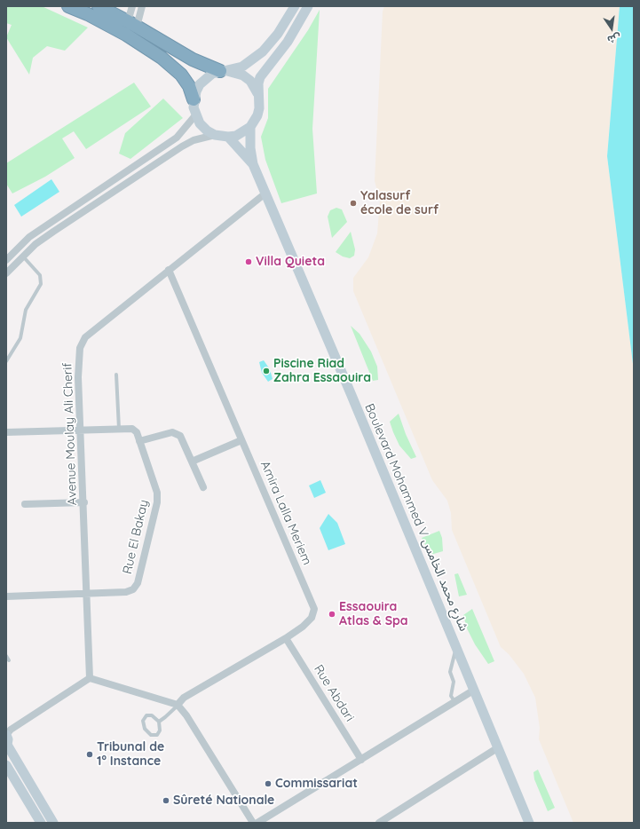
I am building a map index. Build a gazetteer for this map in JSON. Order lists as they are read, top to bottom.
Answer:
{
  "streets": {
    "street": [
      "Avenue Moulay Ali Cherif",
      "Amira Lalla Meriem",
      "Boulevard Mohammed V شارع محمد الخامس",
      "Rue El Bakay",
      "Rue Abdari"
    ]
  },
  "crossings": [
    ["Avenue Moulay Ali Cherif", "Amira Lalla Meriem"],
    ["Avenue Moulay Ali Cherif", "Boulevard Mohammed V شارع محمد الخامس"],
    ["Avenue Moulay Ali Cherif", "Rue El Bakay"],
    ["Amira Lalla Meriem", "Rue Abdari"]
  ],
  "places": [
    "Yalasurf école de surf",
    "Villa Quieta",
    "Piscine Riad Zahra Essaouira",
    "Essaouira Atlas & Spa",
    "Tribunal de 1° Instance",
    "Commissariat",
    "Sûreté Nationale"
  ],
  "north": "bottom"
}
